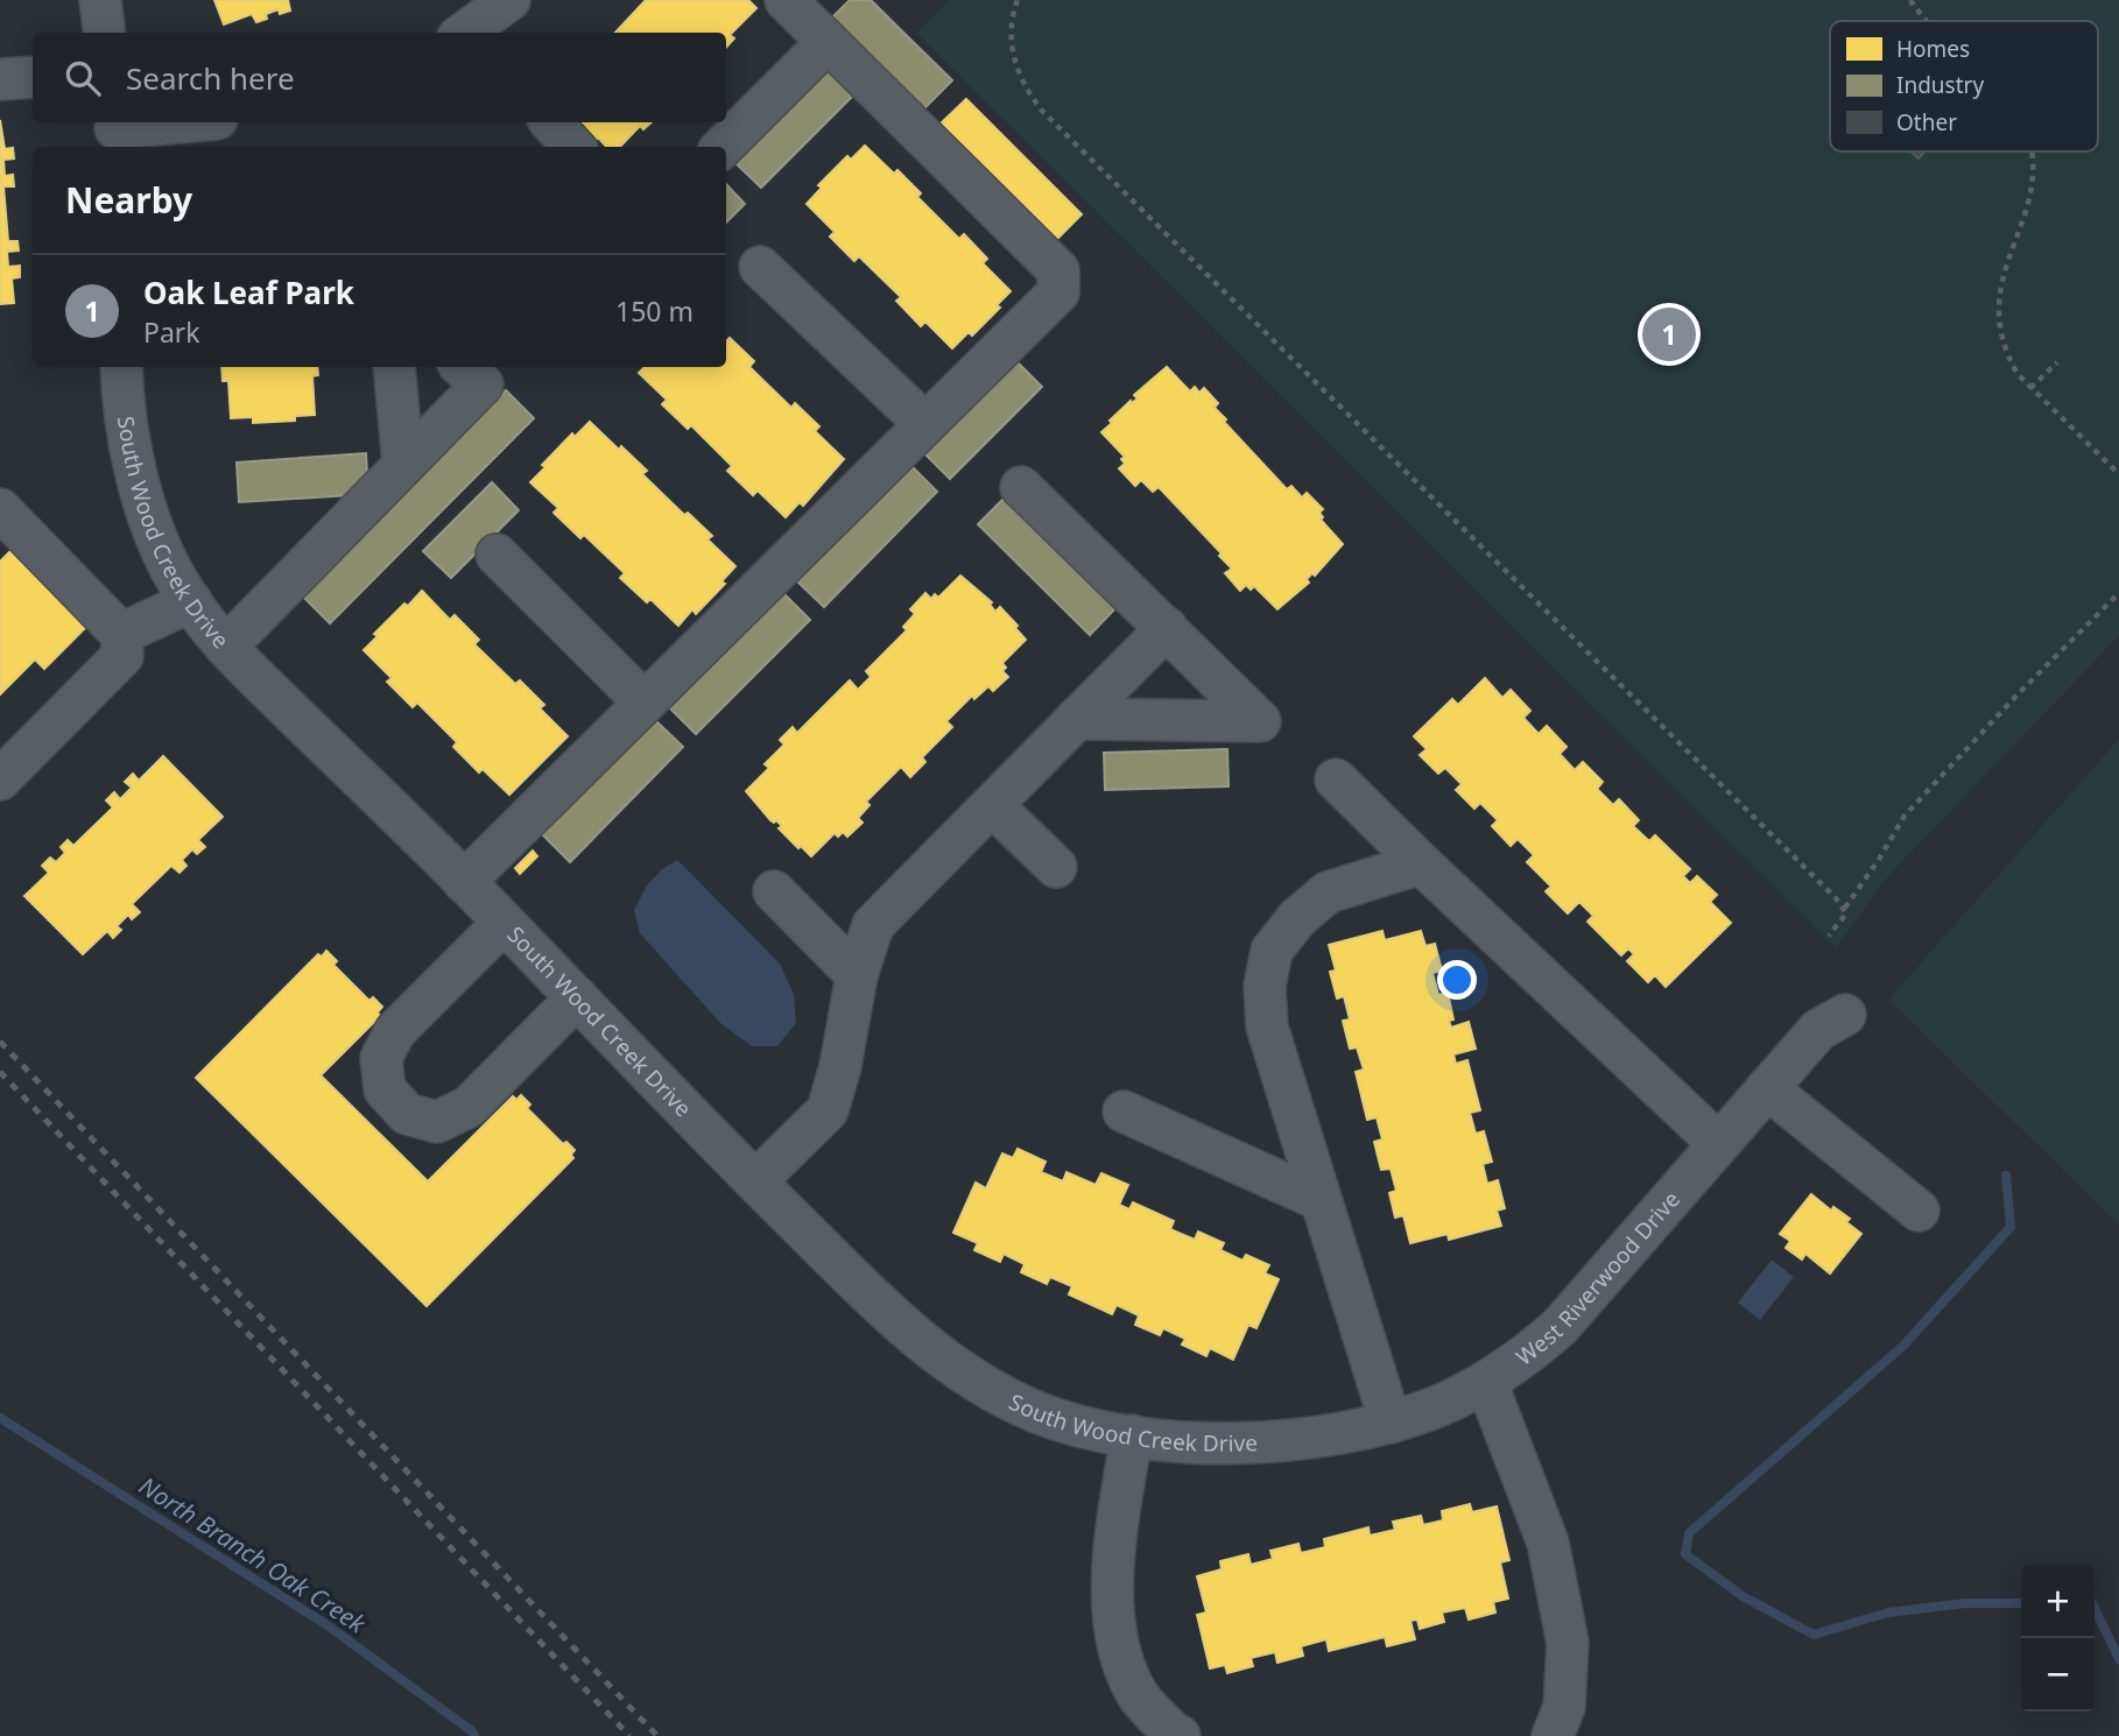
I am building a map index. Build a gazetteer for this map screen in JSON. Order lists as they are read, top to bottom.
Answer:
{
  "streets": {
    "street": ["South Wood Creek Drive", "West Riverwood Drive"]
  },
  "crossings": [
    ["South Wood Creek Drive", "West Riverwood Drive"]
  ],
  "water": ["North Branch Oak Creek"],
  "legend": ["Homes", "Industry", "Other"],
  "page": {
    "search": "Search here",
    "heading": "Nearby",
    "list": [
      {
        "mark": "1",
        "name": "Oak Leaf Park",
        "note": "Park",
        "value": "150 m"
      }
    ],
    "pins": "1",
    "map_buttons": ["+", "−"]
  }
}
